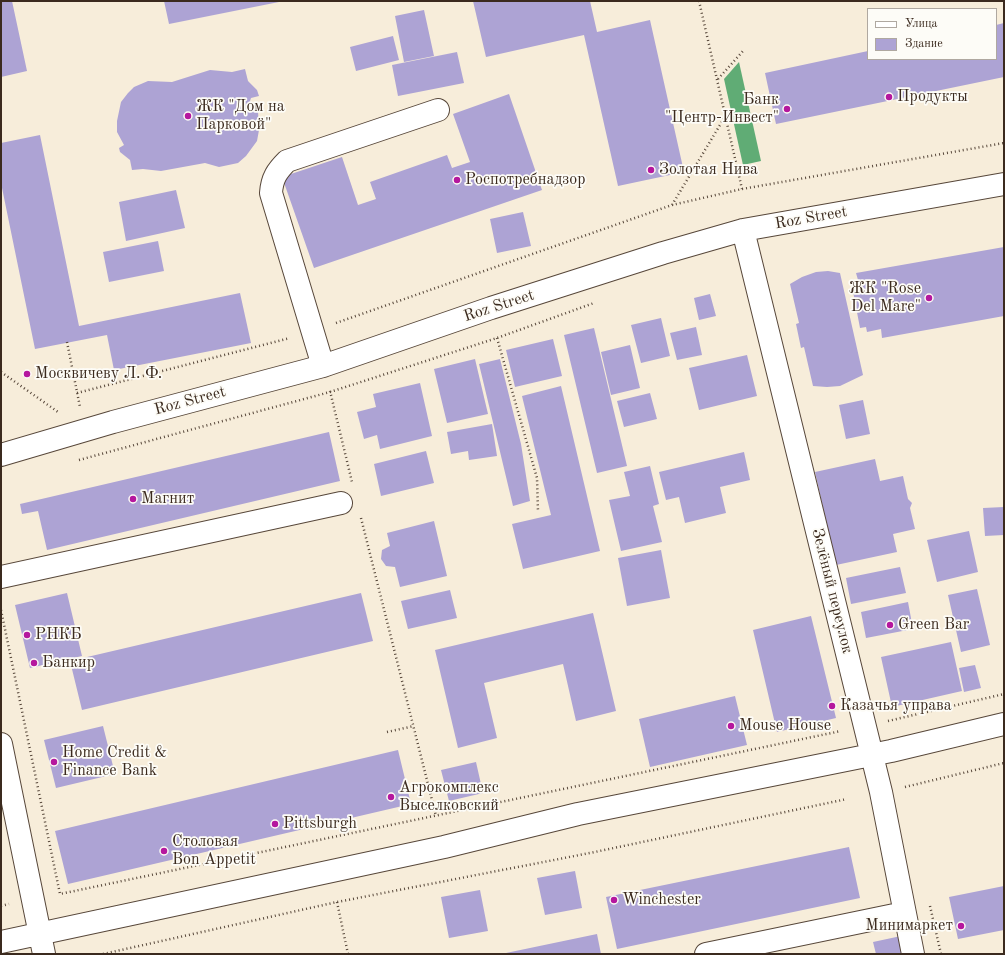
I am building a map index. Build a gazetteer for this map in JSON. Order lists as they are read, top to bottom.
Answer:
{
  "streets": {
    "street": ["Roz Street", "Зелёный переулок"]
  },
  "crossings": [
    ["Roz Street", "Зелёный переулок"]
  ],
  "places": [
    "Продукты",
    "Банк \"Центр-Инвест\"",
    "ЖК \"Дом на Парковой\"",
    "Золотая Нива",
    "Роспотребнадзор",
    "ЖК \"Rose Del Mare\"",
    "Москвичеву Л. Ф.",
    "Магнит",
    "Green Bar",
    "РНКБ",
    "Банкир",
    "Казачья управа",
    "Mouse House",
    "Home Credit & Finance Bank",
    "Агрокомплекс Выселковский",
    "Pittsburgh",
    "Столовая Bon Appetit",
    "Winchester",
    "Минимаркет"
  ],
  "legend": ["Улица", "Здание"]
}
